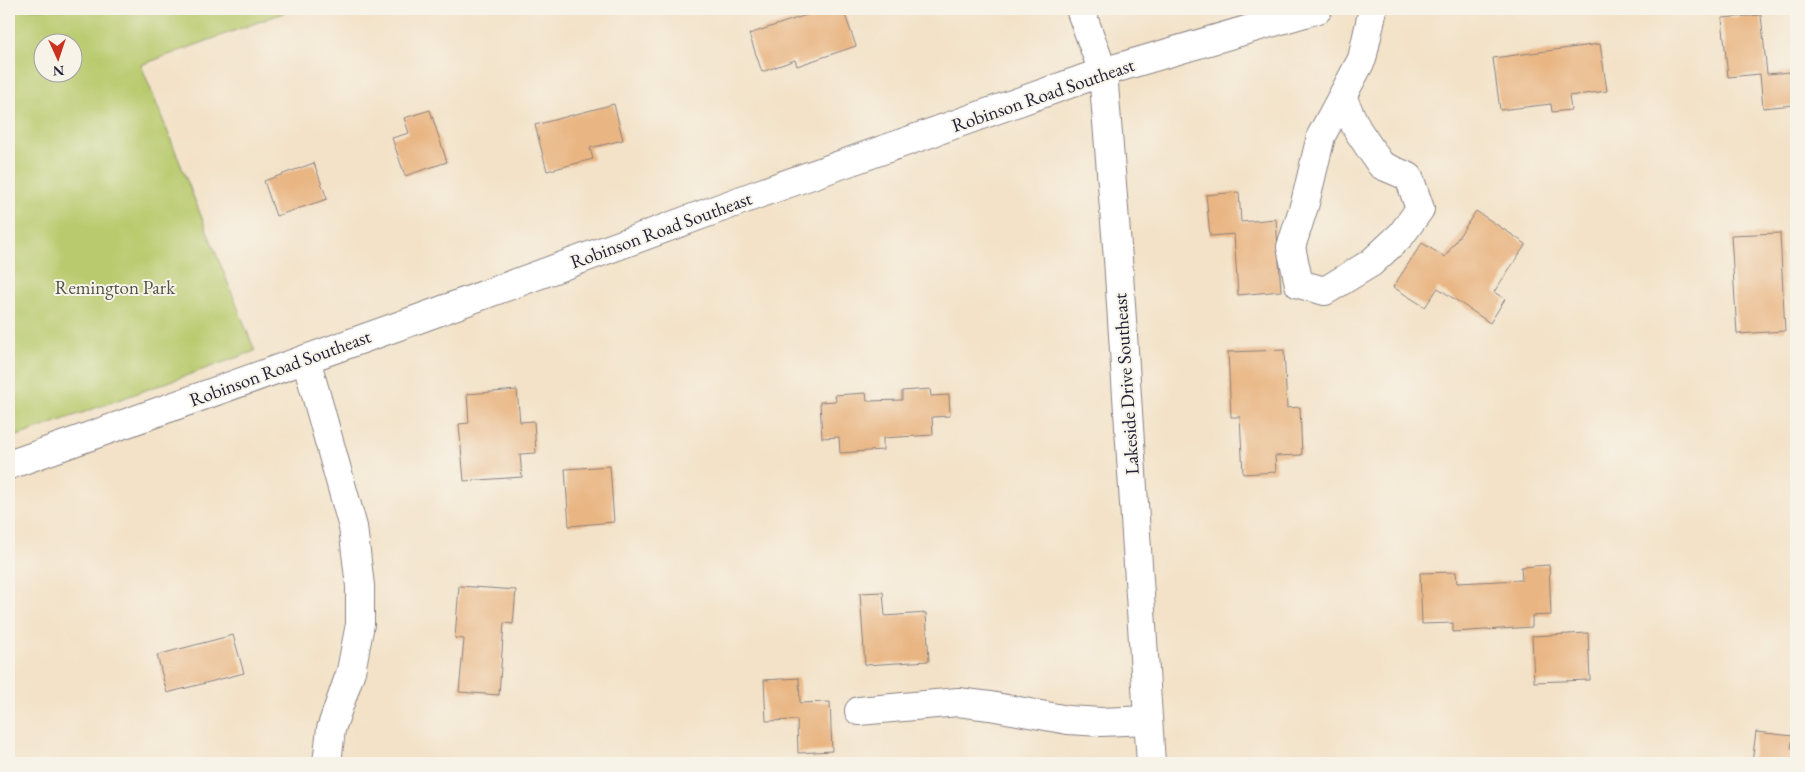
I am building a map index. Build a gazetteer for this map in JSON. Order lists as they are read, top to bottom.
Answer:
{
  "streets": {
    "main road": ["Robinson Road Southeast", "Lakeside Drive Southeast"]
  },
  "crossings": [
    ["Robinson Road Southeast", "Lakeside Drive Southeast"]
  ],
  "parks": ["Remington Park"],
  "north": "bottom"
}
